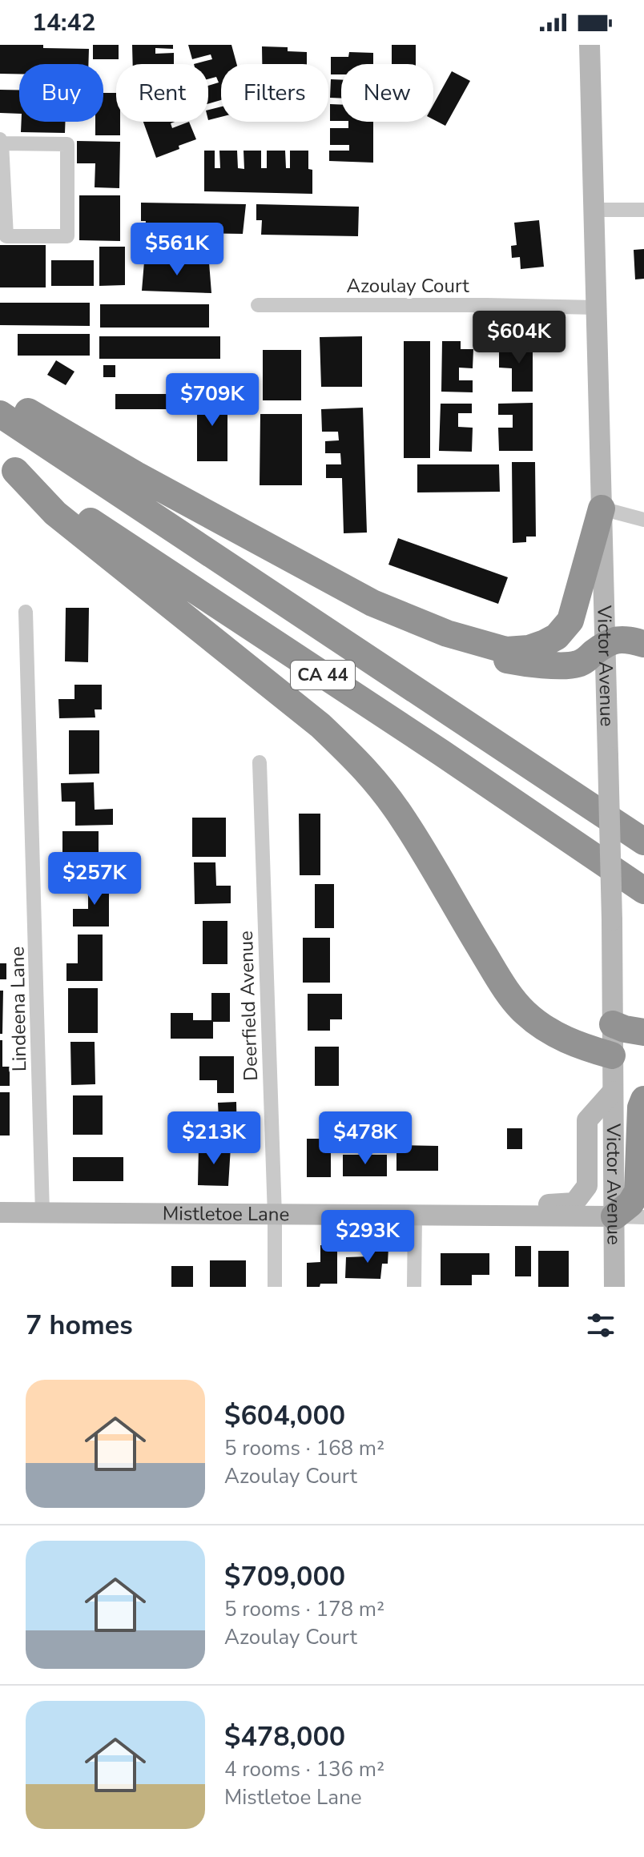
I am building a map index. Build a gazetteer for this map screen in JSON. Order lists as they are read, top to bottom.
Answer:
{
  "streets": {
    "highway": ["CA 44"],
    "main road": ["Victor Avenue", "Mistletoe Lane"],
    "street": ["Azoulay Court", "Deerfield Avenue", "Lindeena Lane"]
  },
  "crossings": [
    ["Azoulay Court", "Victor Avenue"],
    ["Victor Avenue", "Mistletoe Lane"],
    ["Deerfield Avenue", "Mistletoe Lane"],
    ["Lindeena Lane", "Mistletoe Lane"]
  ],
  "page": {
    "status": "14:42",
    "chip": [
      "Buy",
      "Rent",
      "Filters",
      "New"
    ],
    "price": [
      "$561K",
      "$604K",
      "$709K",
      "$257K",
      "$213K",
      "$478K",
      "$293K"
    ],
    "heading": "7 homes",
    "list": [
      {
        "name": "$604,000",
        "note": "5 rooms · 168 m² · Azoulay Court"
      },
      {
        "name": "$709,000",
        "note": "5 rooms · 178 m² · Azoulay Court"
      },
      {
        "name": "$478,000",
        "note": "4 rooms · 136 m² · Mistletoe Lane"
      }
    ]
  }
}
